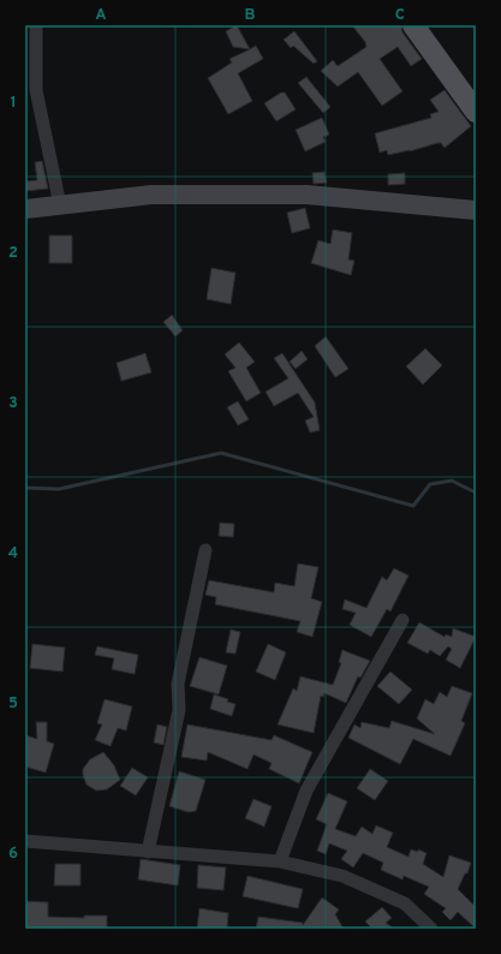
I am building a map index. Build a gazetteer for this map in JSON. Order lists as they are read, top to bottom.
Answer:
{
  "grid": {
    "columns": ["A", "B", "C"],
    "rows": [
      "1",
      "2",
      "3",
      "4",
      "5",
      "6"
    ]
  }
}
